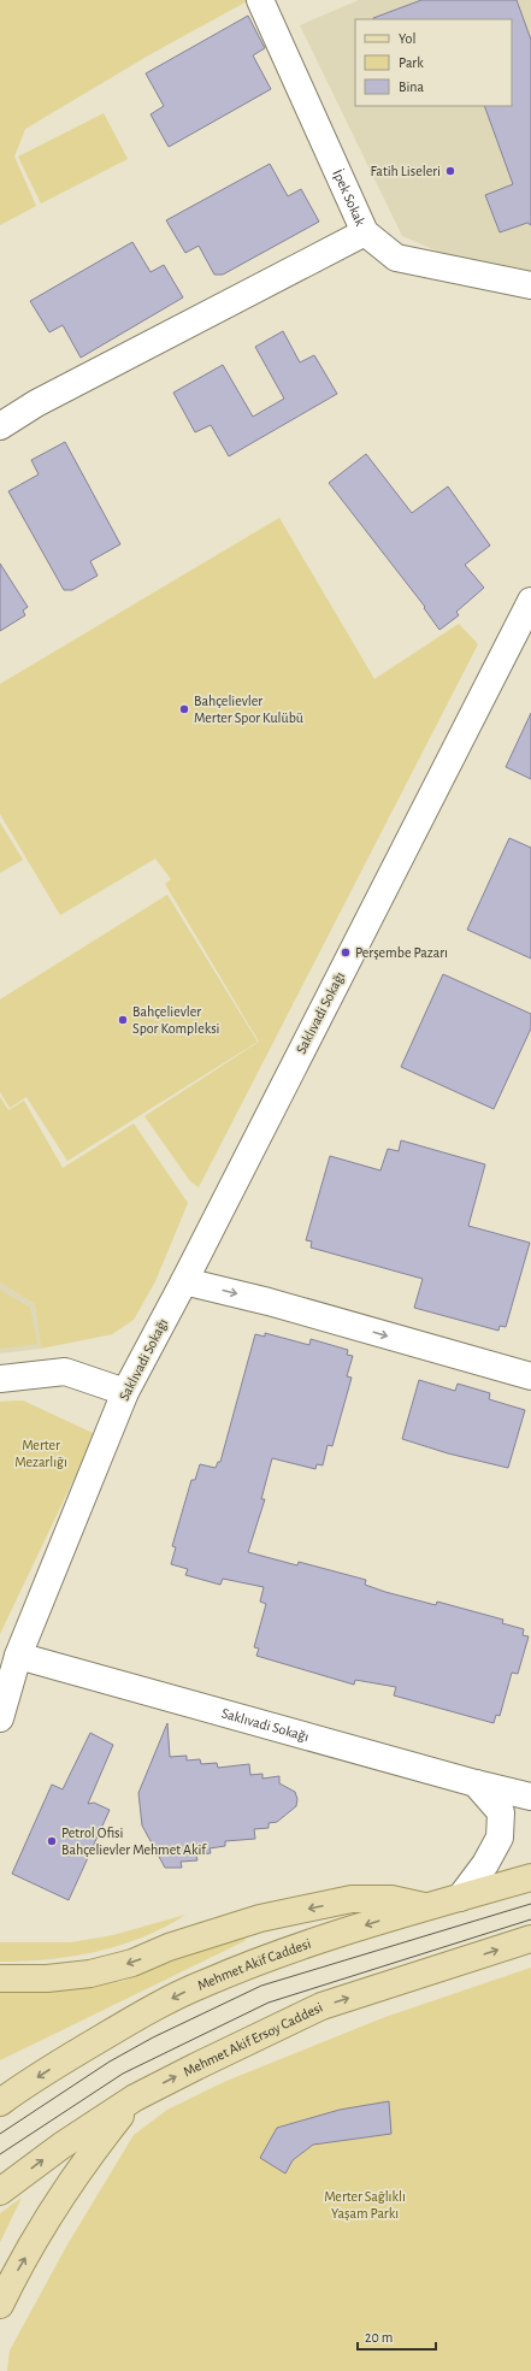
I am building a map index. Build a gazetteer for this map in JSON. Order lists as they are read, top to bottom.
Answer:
{
  "streets": {
    "main road": ["Mehmet Akif Caddesi", "Mehmet Akif Ersoy Caddesi"],
    "street": ["İpek Sokak", "Saklıvadi Sokağı"]
  },
  "parks": ["Merter Mezarlığı", "Merter Sağlıklı Yaşam Parkı"],
  "places": [
    "Fatih Liseleri",
    "Bahçelievler Merter Spor Kulübü",
    "Perşembe Pazarı",
    "Bahçelievler Spor Kompleksi",
    "Petrol Ofisi Bahçelievler Mehmet Akif"
  ],
  "legend": ["Yol", "Park", "Bina"],
  "scale_bar": "20 m"
}
